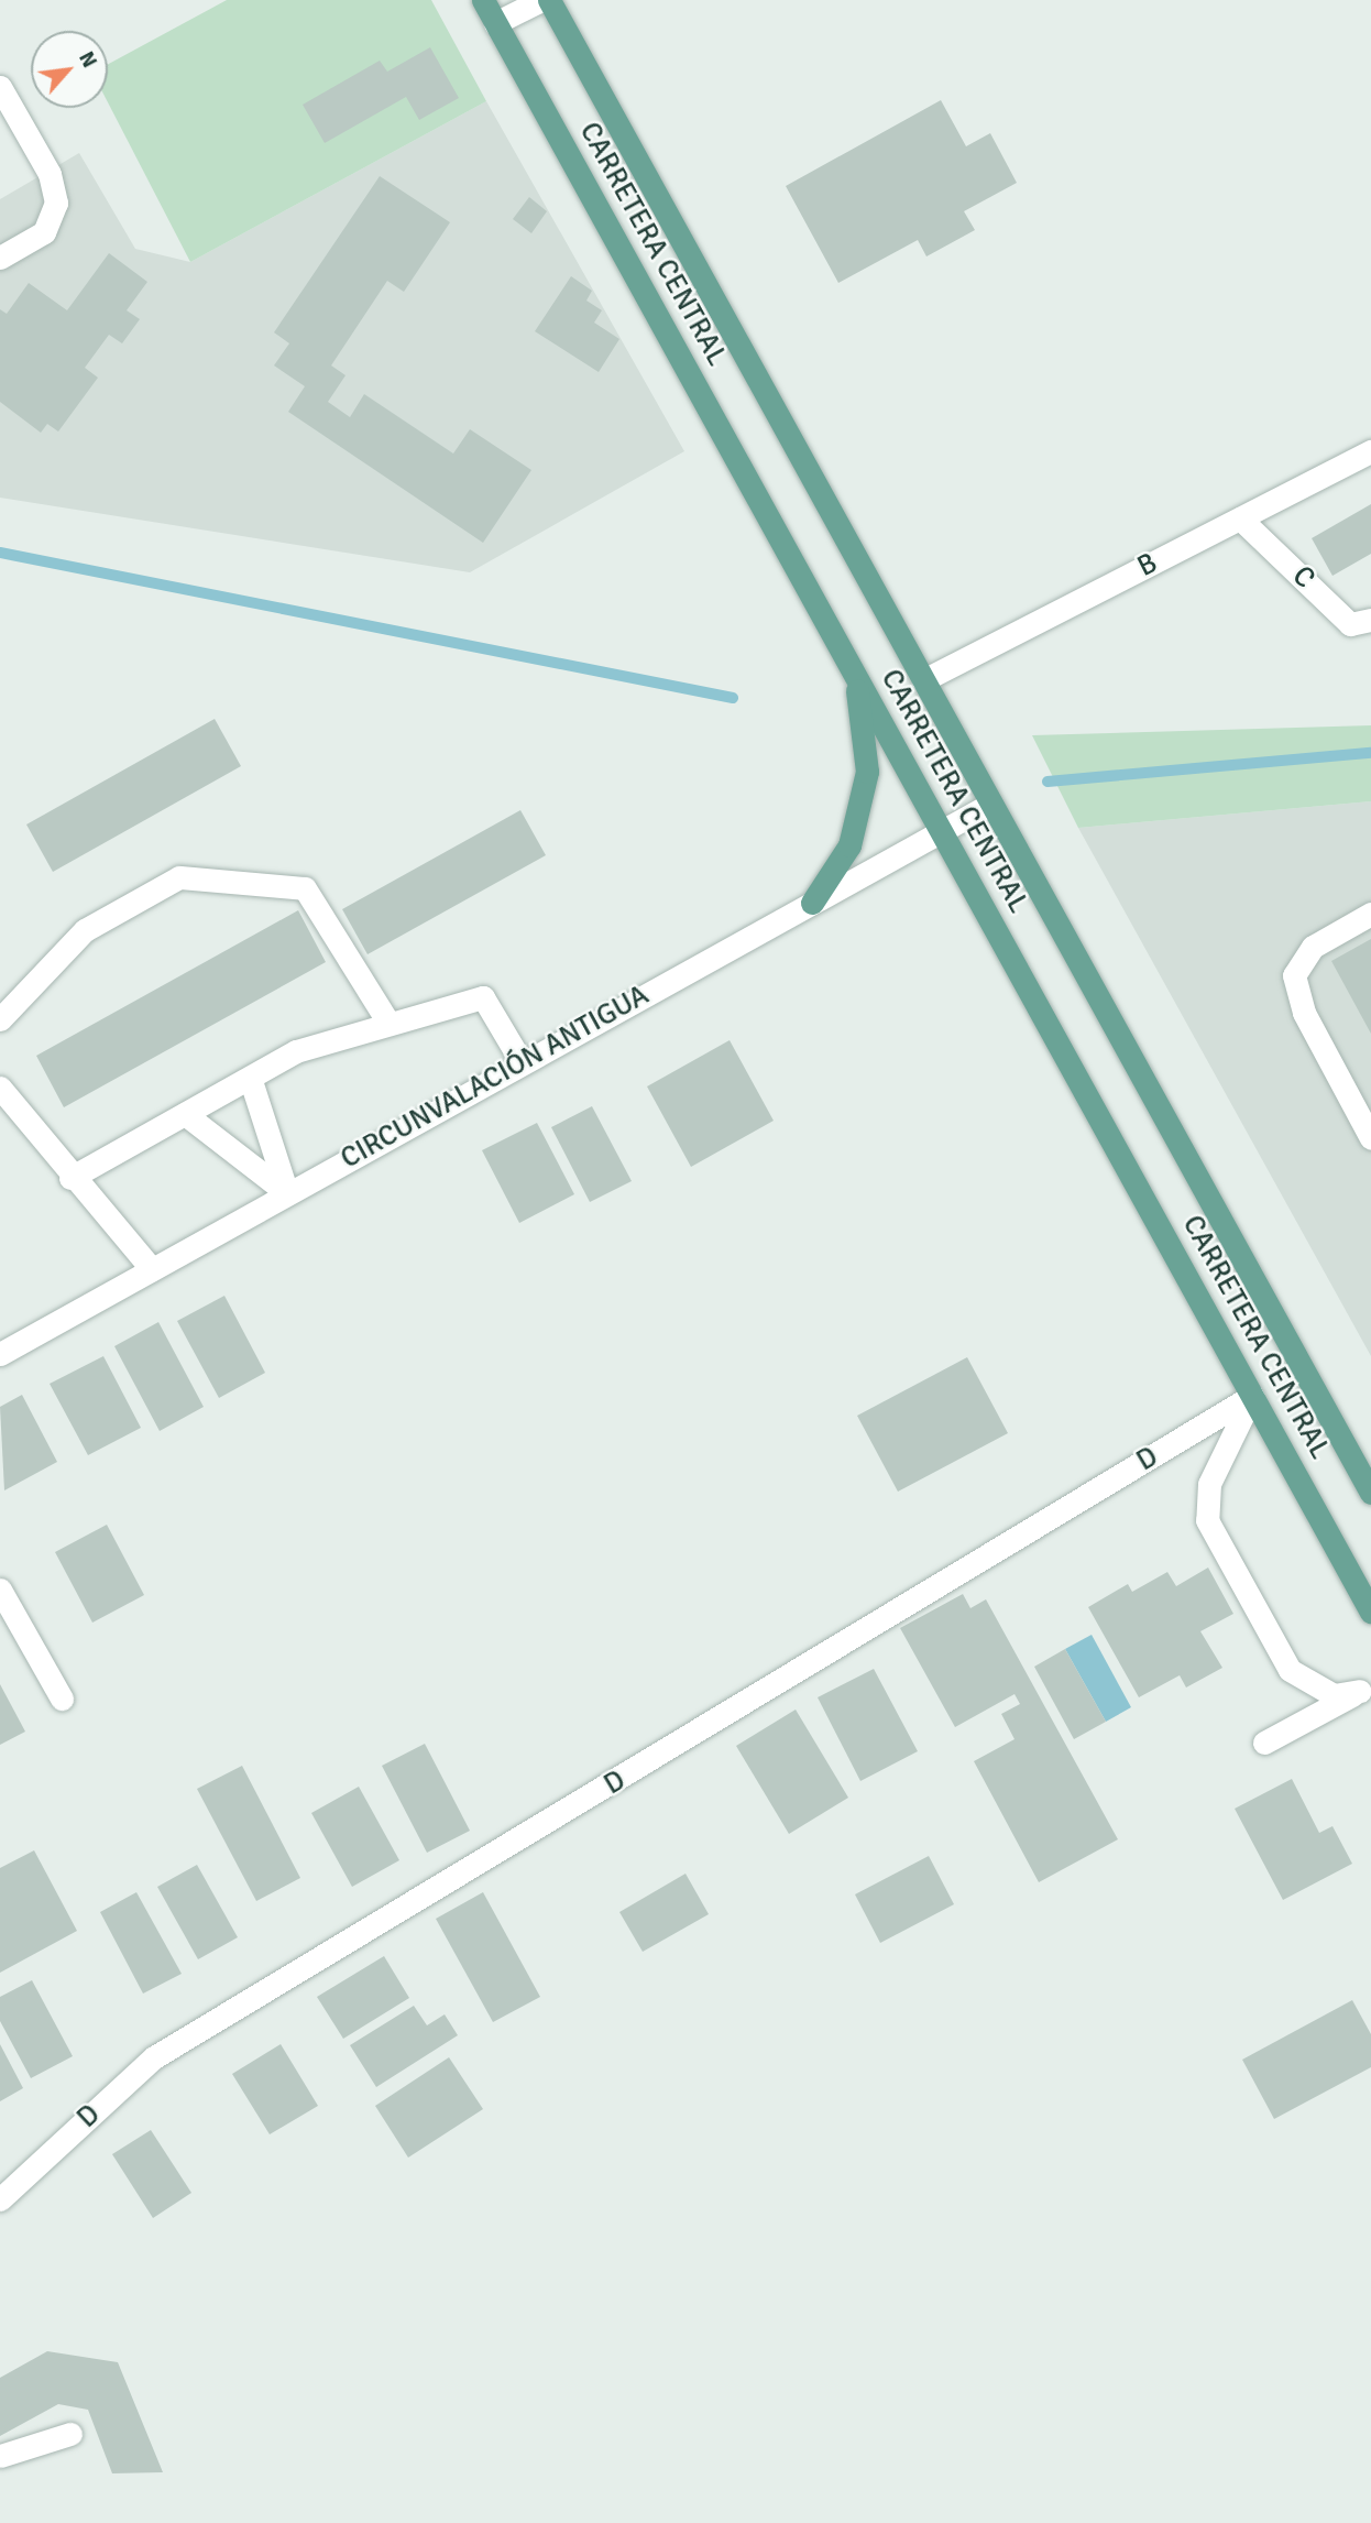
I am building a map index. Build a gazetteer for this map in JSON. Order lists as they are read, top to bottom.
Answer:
{
  "streets": {
    "main road": ["CARRETERA CENTRAL"],
    "street": [
      "B",
      "C",
      "CIRCUNVALACIÓN ANTIGUA",
      "D"
    ]
  },
  "crossings": [
    ["CARRETERA CENTRAL", "B"],
    ["CARRETERA CENTRAL", "CIRCUNVALACIÓN ANTIGUA"],
    ["CARRETERA CENTRAL", "D"],
    ["B", "C"]
  ],
  "north": "top right"
}
